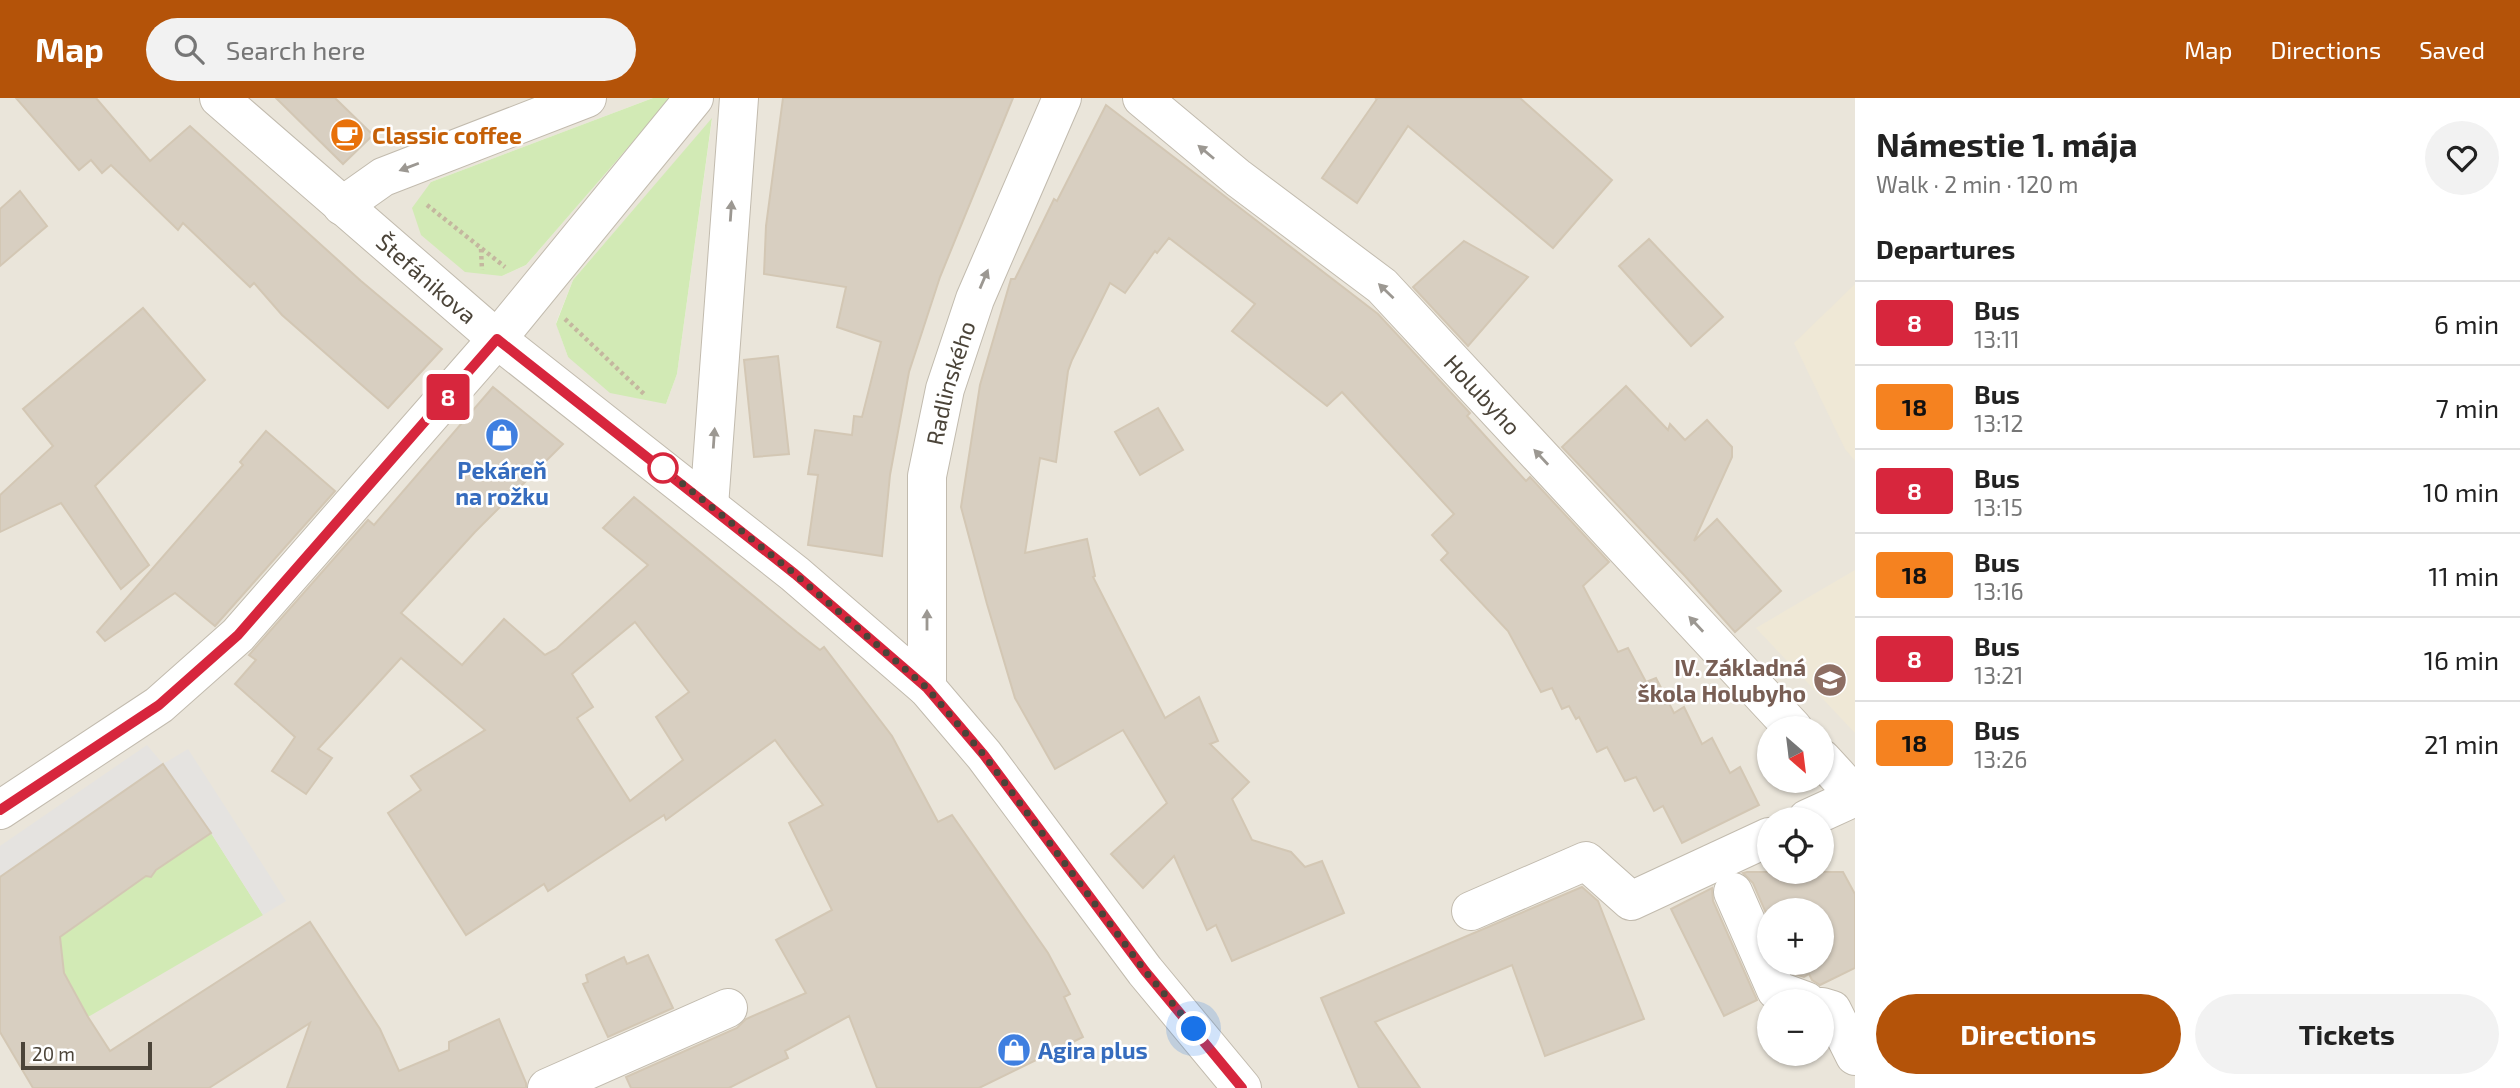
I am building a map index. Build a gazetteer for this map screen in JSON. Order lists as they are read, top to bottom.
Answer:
{
  "streets": {
    "street": ["Štefánikova", "Radlinského", "Holubyho"]
  },
  "crossings": [
    ["Štefánikova", "Radlinského"]
  ],
  "one_way": ["Holubyho"],
  "places": {
    "cafe": ["Classic coffee"],
    "shop": ["Pekáreň na rožku", "Agira plus"],
    "school or university": ["IV. Základná škola Holubyho"]
  },
  "lines": ["bus line 8"],
  "scale_bar": "20 m",
  "north": "bottom right",
  "page": {
    "header": "Map",
    "search": "Search here",
    "nav": ["Map", "Directions", "Saved"],
    "on_map": "8",
    "heading": [
      ["Námestie 1. mája", "Walk · 2 min · 120 m"],
      "Departures"
    ],
    "list": [
      {
        "mark": "8",
        "name": "Bus",
        "note": "13:11",
        "value": "6 min"
      },
      {
        "mark": "18",
        "name": "Bus",
        "note": "13:12",
        "value": "7 min"
      },
      {
        "mark": "8",
        "name": "Bus",
        "note": "13:15",
        "value": "10 min"
      },
      {
        "mark": "18",
        "name": "Bus",
        "note": "13:16",
        "value": "11 min"
      },
      {
        "mark": "8",
        "name": "Bus",
        "note": "13:21",
        "value": "16 min"
      },
      {
        "mark": "18",
        "name": "Bus",
        "note": "13:26",
        "value": "21 min"
      }
    ],
    "map_buttons": ["+", "−"],
    "buttons": ["Directions", "Tickets"],
    "scale": "20 m"
  }
}
